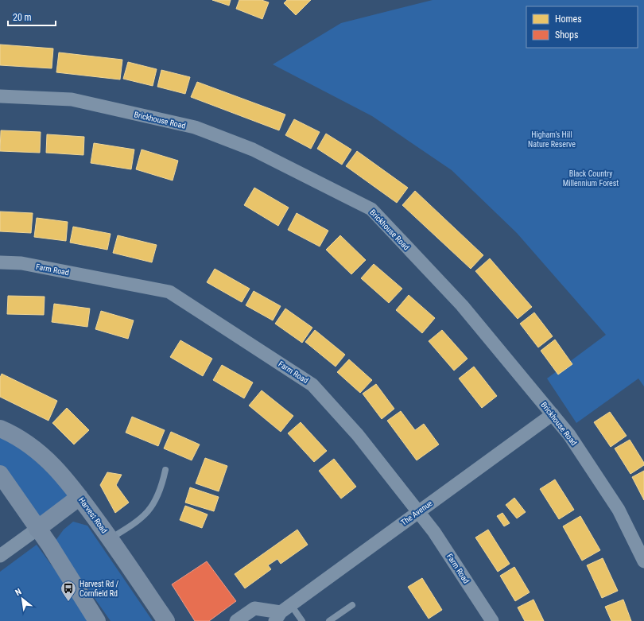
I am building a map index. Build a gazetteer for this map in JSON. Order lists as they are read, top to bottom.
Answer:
{
  "streets": {
    "street": [
      "Brickhouse Road",
      "Farm Road",
      "The Avenue",
      "Harvest Road"
    ]
  },
  "crossings": [
    ["Brickhouse Road", "The Avenue"],
    ["Farm Road", "The Avenue"]
  ],
  "parks": ["Higham's Hill Nature Reserve", "Black Country Millennium Forest"],
  "places": {
    "bus stop": ["Harvest Rd / Cornfield Rd"]
  },
  "legend": ["Homes", "Shops"],
  "scale_bar": "20 m",
  "north": "top left"
}
